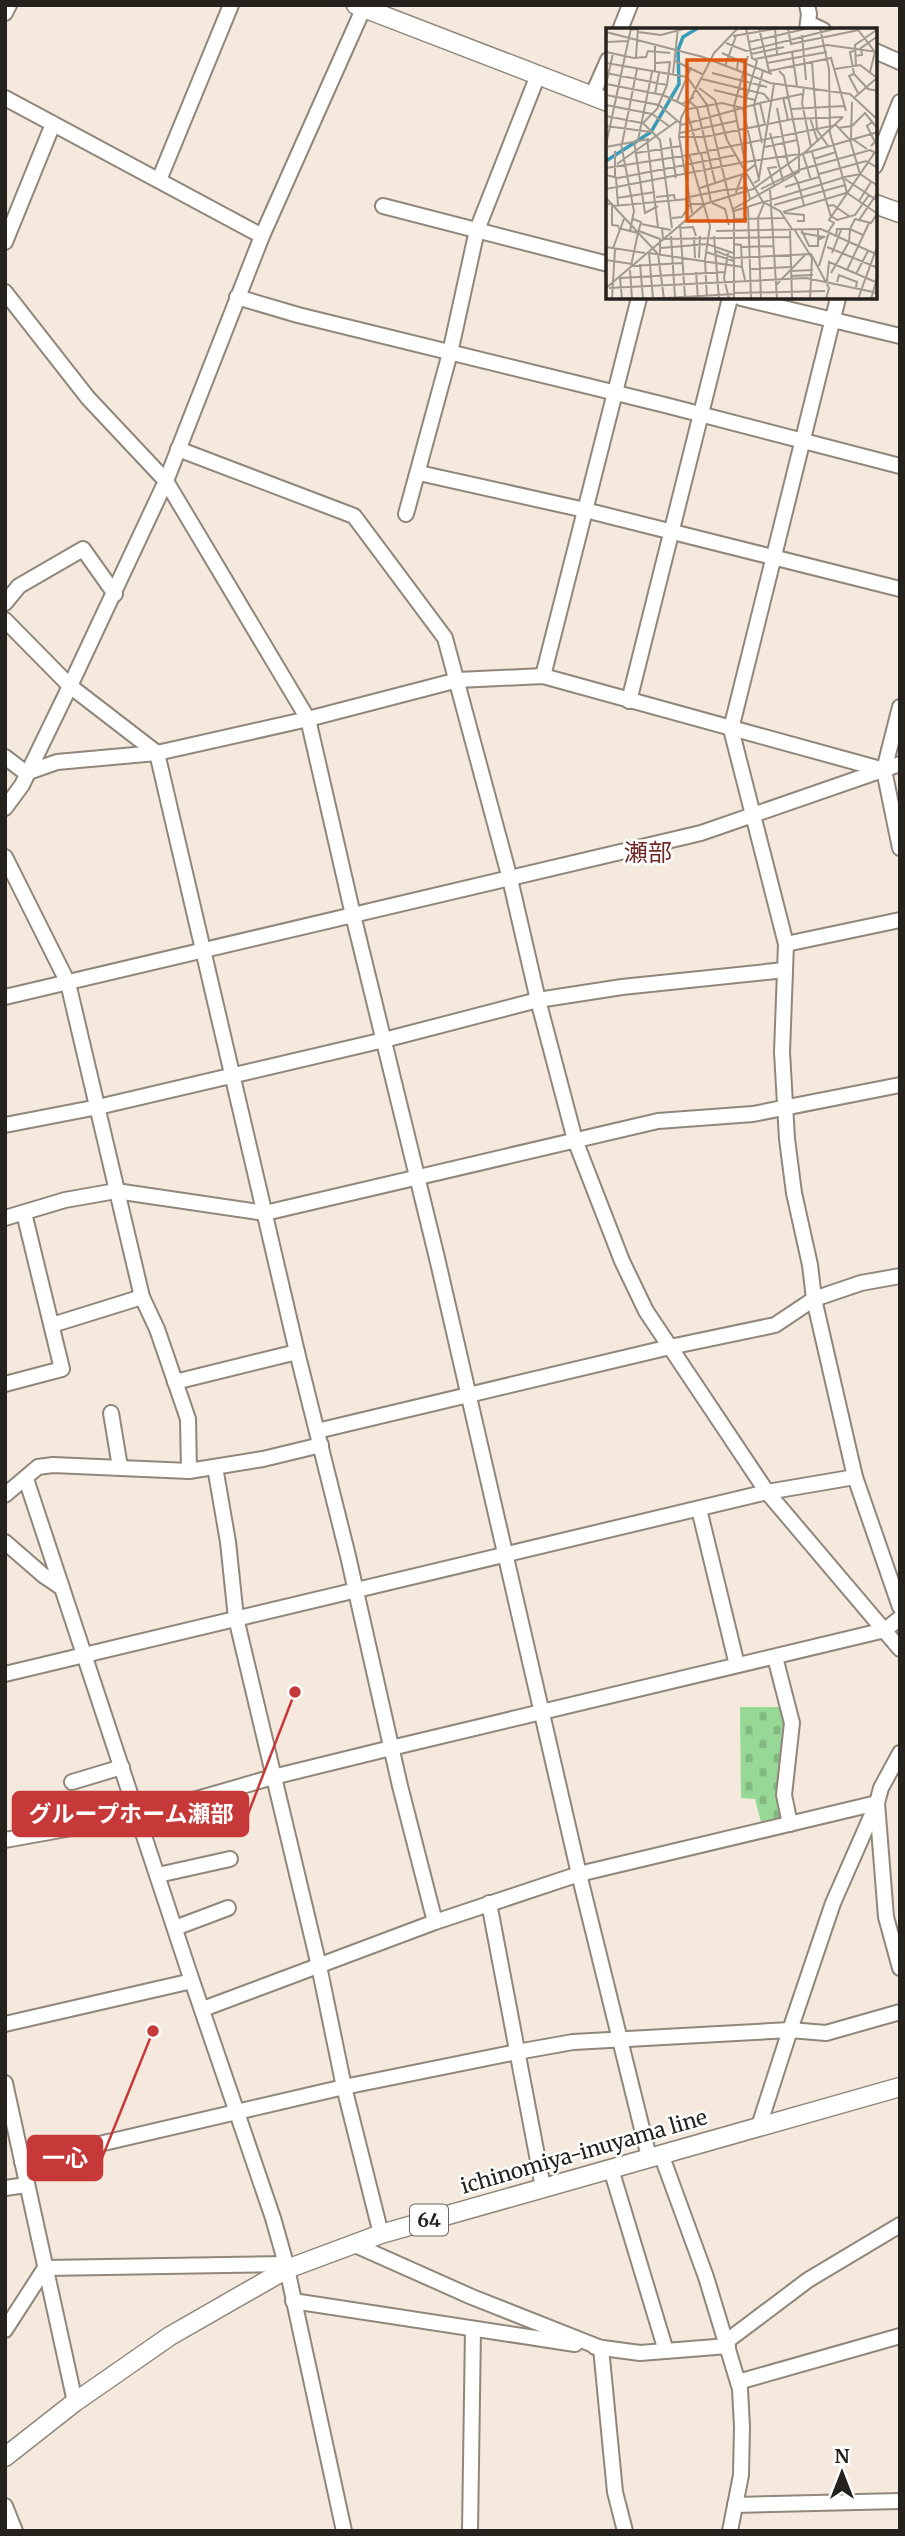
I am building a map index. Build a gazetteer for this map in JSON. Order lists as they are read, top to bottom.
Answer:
{
  "streets": {
    "main road": ["ichinomiya-inuyama line", "64"]
  },
  "districts": ["瀬部"],
  "places": ["グループホーム瀬部", "一心"],
  "north": "top"
}
